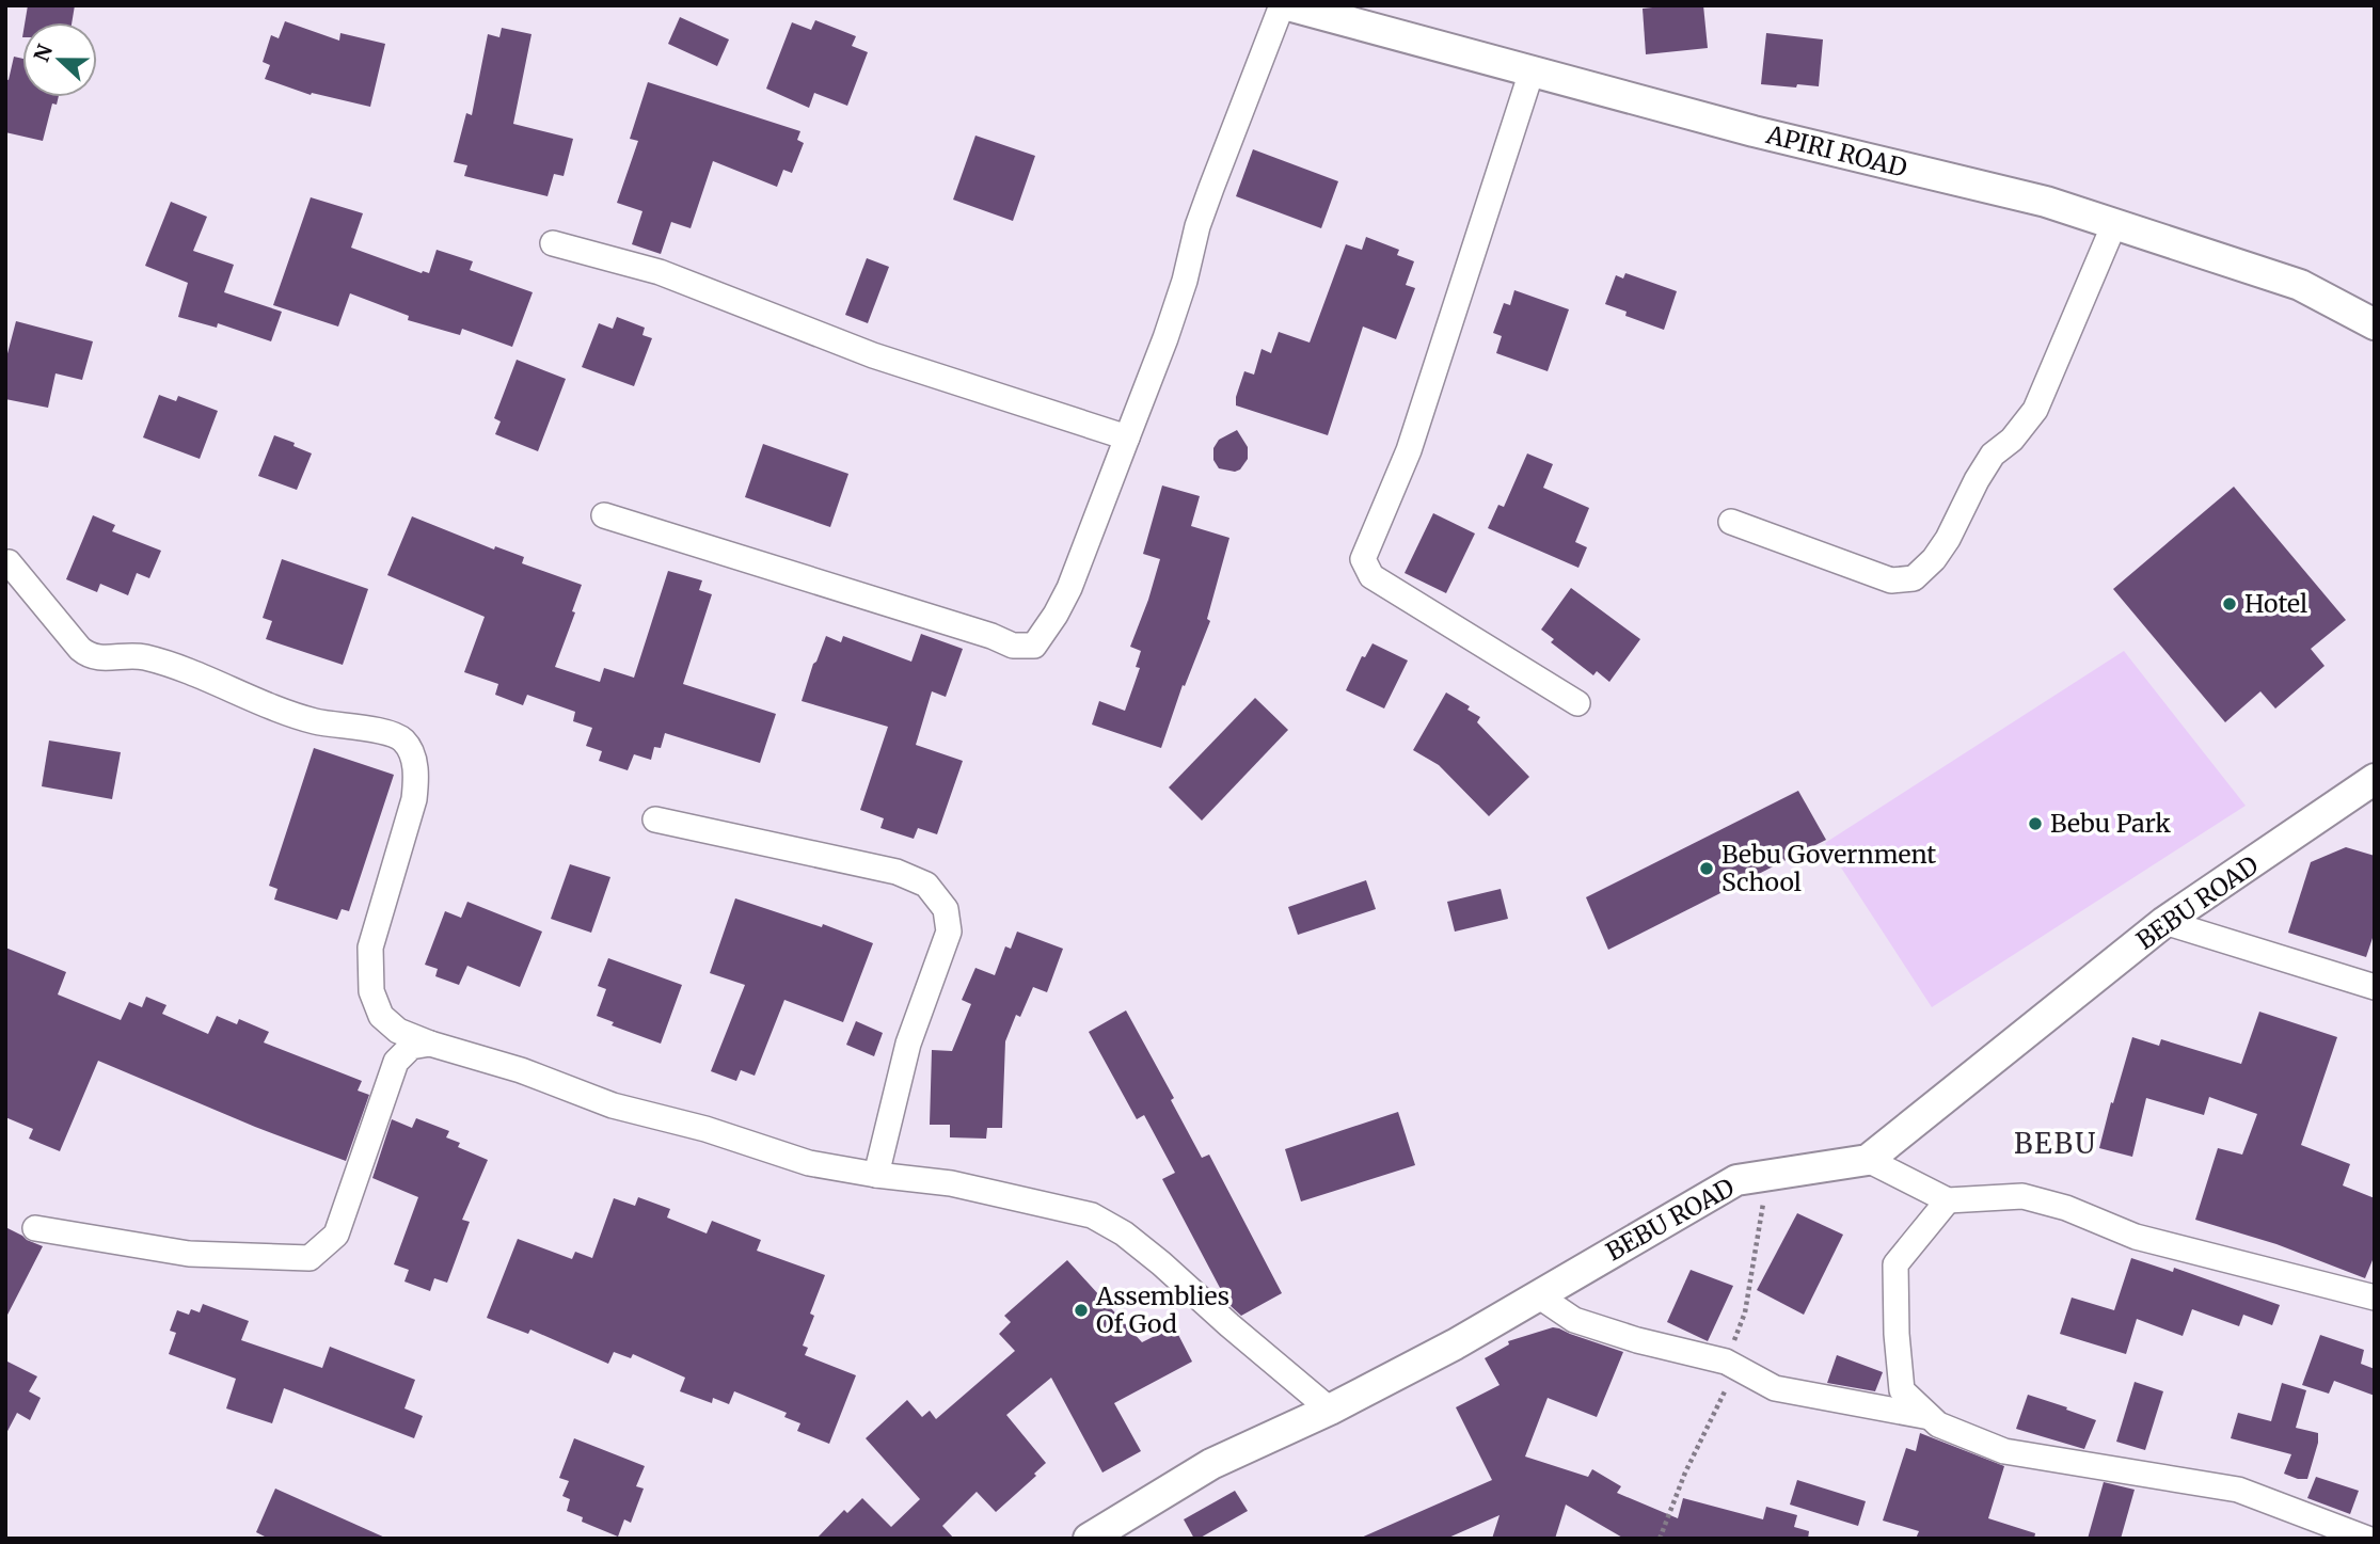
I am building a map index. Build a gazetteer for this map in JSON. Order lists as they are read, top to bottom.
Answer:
{
  "streets": {
    "street": ["APIRI ROAD", "BEBU ROAD"]
  },
  "districts": ["BEBU"],
  "places": [
    "Hotel",
    "Bebu Park",
    "Bebu Government School",
    "Assemblies Of God"
  ],
  "north": "left"
}
